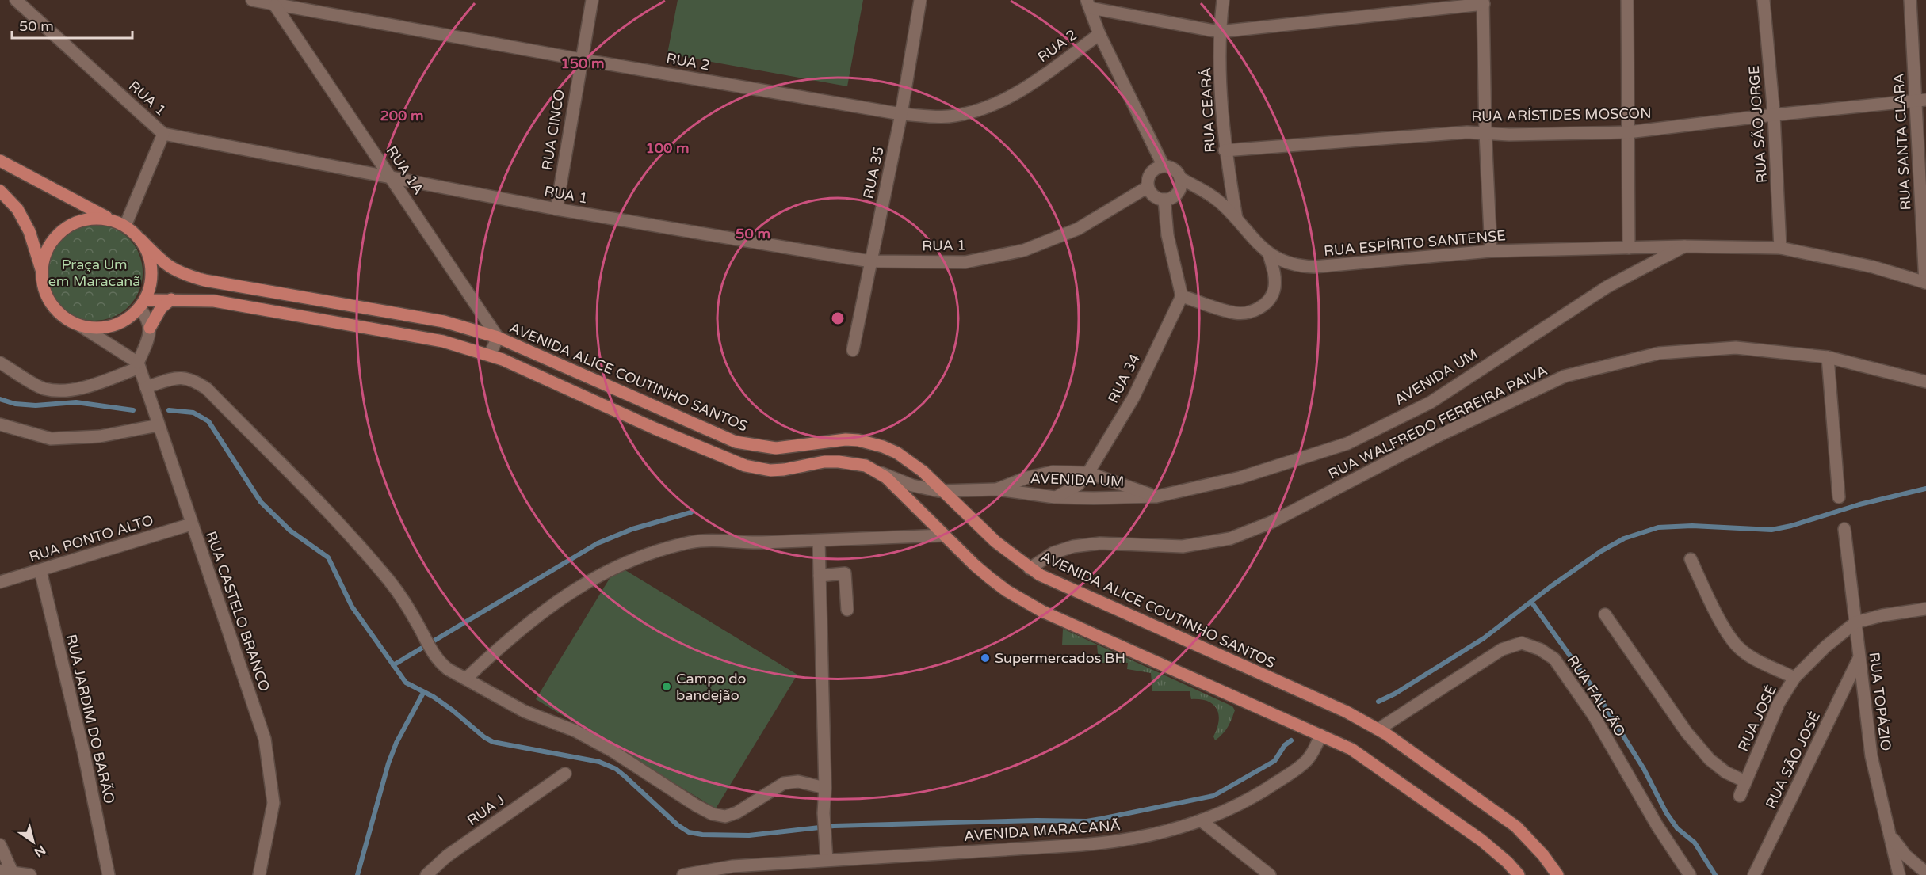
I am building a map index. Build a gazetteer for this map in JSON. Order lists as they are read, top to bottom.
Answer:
{
  "streets": {
    "main road": ["AVENIDA ALICE COUTINHO SANTOS"],
    "street": [
      "RUA 2",
      "RUA 1",
      "RUA CEARÁ",
      "RUA ARÍSTIDES MOSCON",
      "RUA SÃO JORGE",
      "RUA CINCO",
      "RUA SANTA CLARA",
      "RUA 1A",
      "RUA 35",
      "RUA ESPÍRITO SANTENSE",
      "AVENIDA UM",
      "RUA 34",
      "RUA WALFREDO FERREIRA PAIVA",
      "RUA PONTO ALTO",
      "RUA CASTELO BRANCO",
      "RUA FALCÃO",
      "RUA TOPÁZIO",
      "RUA JOSÉ",
      "RUA JARDIM DO BARÃO",
      "RUA SÃO JOSÉ",
      "RUA J",
      "AVENIDA MARACANÃ"
    ]
  },
  "crossings": [
    ["RUA 2", "RUA CINCO"],
    ["RUA 2", "RUA 1A"],
    ["RUA 2", "RUA 35"],
    ["RUA 1", "RUA CINCO"],
    ["RUA 1", "RUA 1A"],
    ["RUA 1", "RUA 35"],
    ["RUA 1", "RUA ESPÍRITO SANTENSE"],
    ["RUA CEARÁ", "RUA ARÍSTIDES MOSCON"],
    ["RUA CEARÁ", "RUA ESPÍRITO SANTENSE"],
    ["RUA ARÍSTIDES MOSCON", "RUA SÃO JORGE"],
    ["RUA ARÍSTIDES MOSCON", "RUA SANTA CLARA"],
    ["RUA SÃO JORGE", "RUA ESPÍRITO SANTENSE"],
    ["RUA SANTA CLARA", "RUA ESPÍRITO SANTENSE"],
    ["RUA 1A", "AVENIDA ALICE COUTINHO SANTOS"],
    ["RUA ESPÍRITO SANTENSE", "AVENIDA UM"],
    ["AVENIDA ALICE COUTINHO SANTOS", "AVENIDA UM"],
    ["AVENIDA ALICE COUTINHO SANTOS", "RUA WALFREDO FERREIRA PAIVA"],
    ["AVENIDA ALICE COUTINHO SANTOS", "RUA FALCÃO"],
    ["AVENIDA UM", "RUA 34"],
    ["RUA PONTO ALTO", "RUA CASTELO BRANCO"],
    ["RUA PONTO ALTO", "RUA JARDIM DO BARÃO"],
    ["RUA TOPÁZIO", "RUA JOSÉ"],
    ["RUA TOPÁZIO", "RUA SÃO JOSÉ"]
  ],
  "parks": ["Praça Um em Maracanã"],
  "places": ["Supermercados BH", "Campo do bandejão"],
  "scale_bar": "50 m",
  "north": "bottom right",
  "rings": [
    "150 m",
    "200 m",
    "100 m",
    "50 m"
  ]
}
